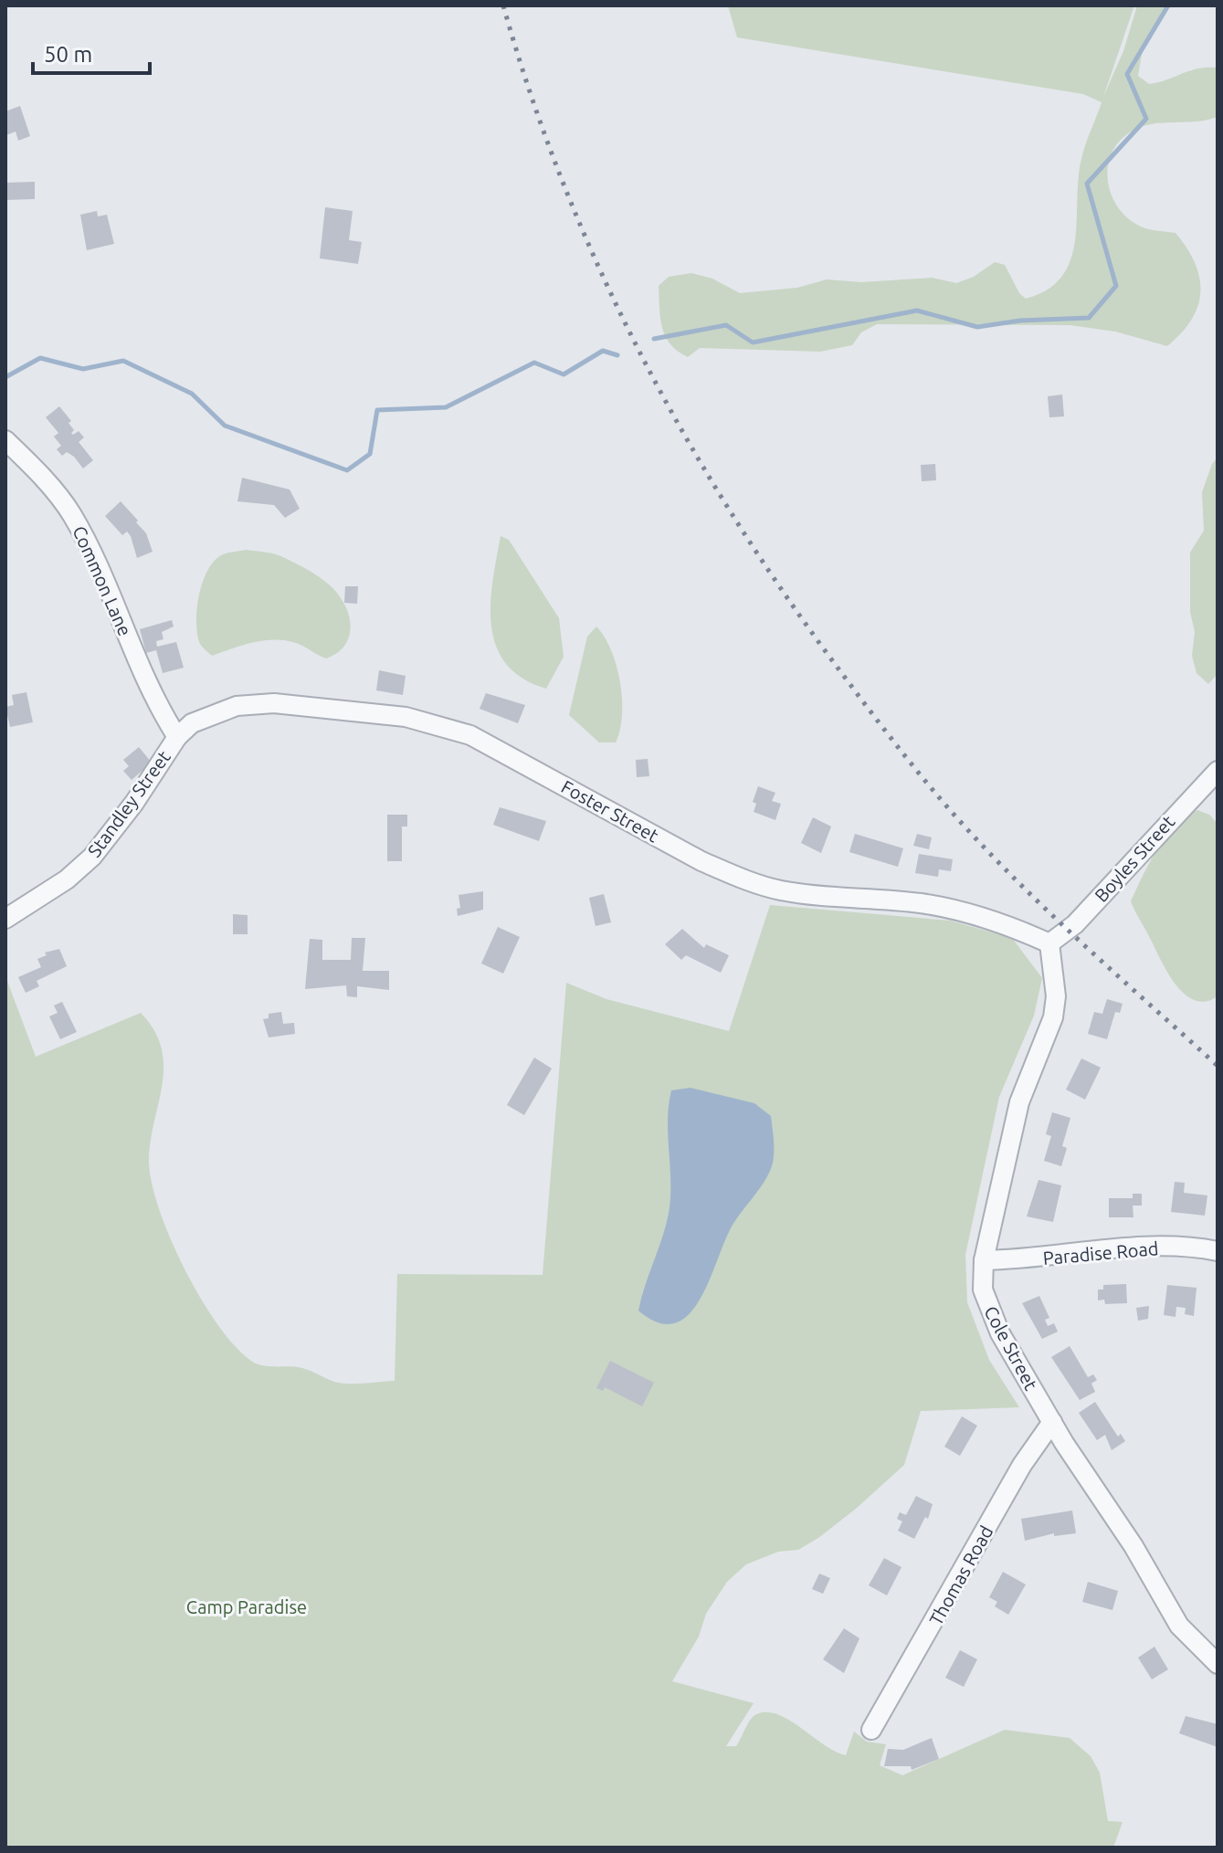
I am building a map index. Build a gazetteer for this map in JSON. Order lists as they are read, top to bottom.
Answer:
{
  "streets": {
    "street": [
      "Common Lane",
      "Standley Street",
      "Foster Street",
      "Boyles Street",
      "Paradise Road",
      "Cole Street",
      "Thomas Road"
    ]
  },
  "crossings": [
    ["Common Lane", "Standley Street"],
    ["Common Lane", "Foster Street"],
    ["Standley Street", "Foster Street"],
    ["Foster Street", "Boyles Street"],
    ["Foster Street", "Cole Street"],
    ["Boyles Street", "Cole Street"],
    ["Paradise Road", "Cole Street"],
    ["Cole Street", "Thomas Road"]
  ],
  "parks": ["Camp Paradise"],
  "scale_bar": "50 m"
}
